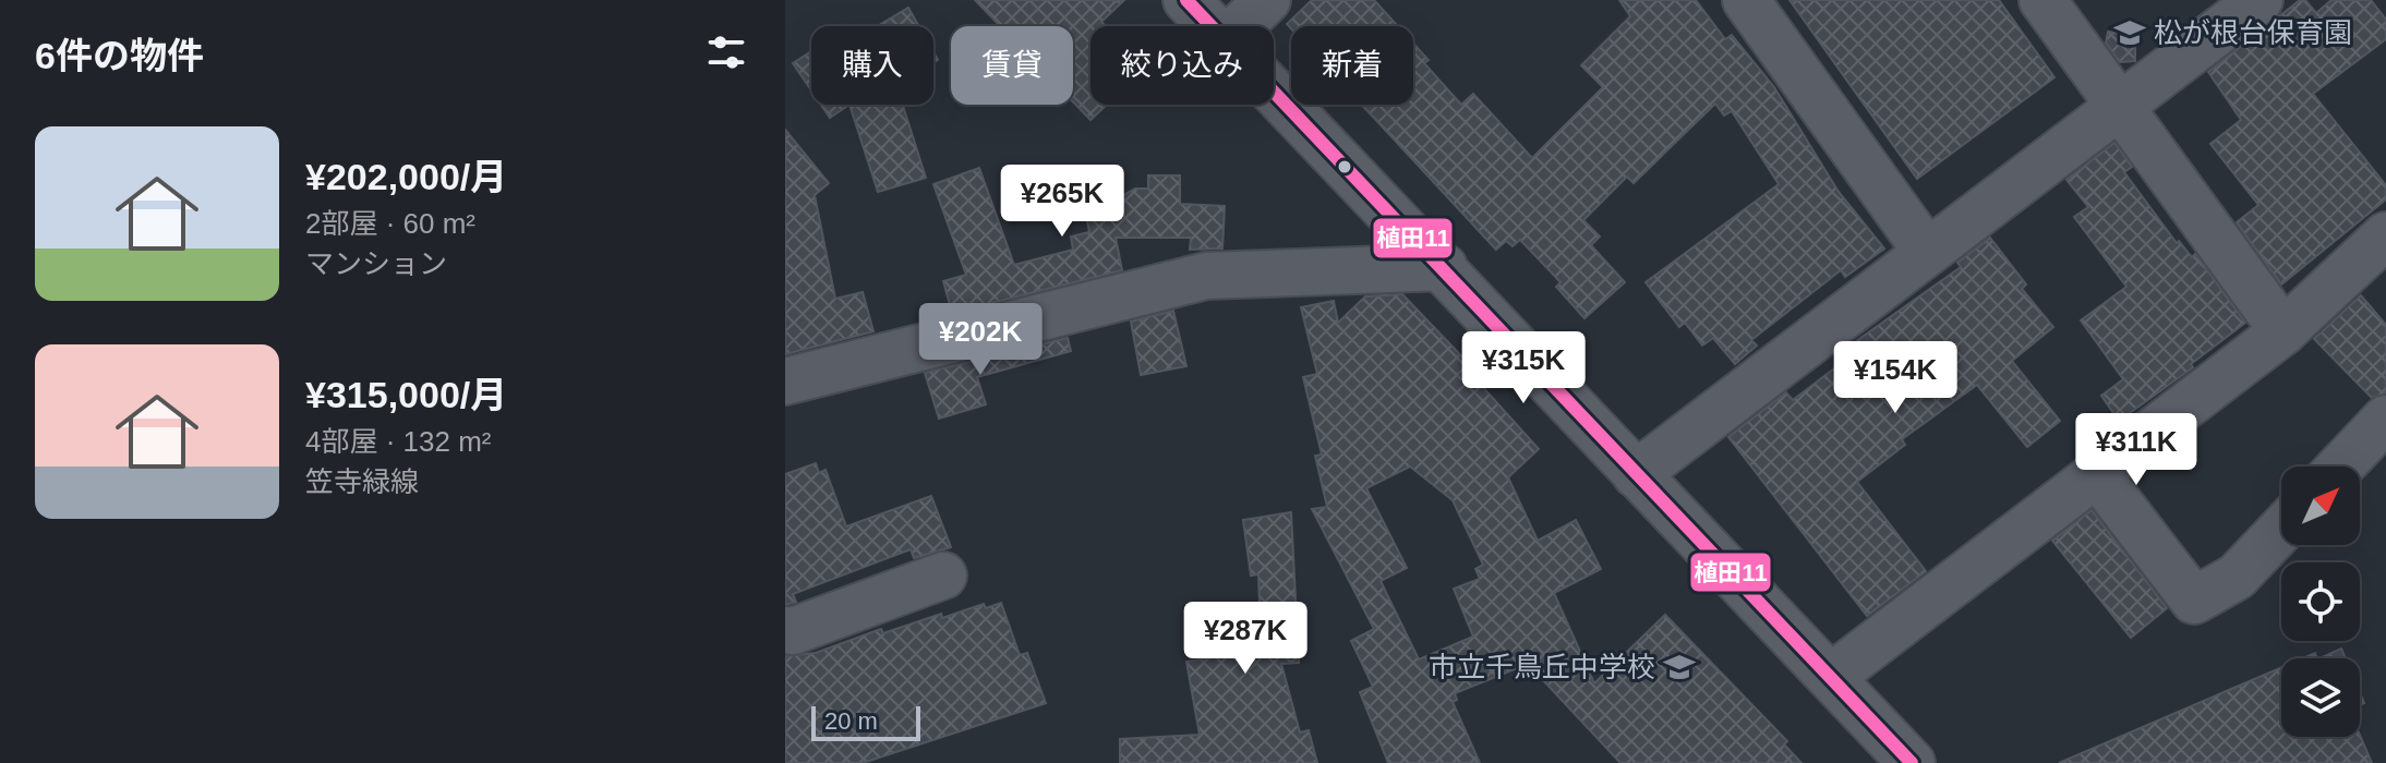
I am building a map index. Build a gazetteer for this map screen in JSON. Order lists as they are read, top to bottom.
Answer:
{
  "places": {
    "school or university": ["松が根台保育園", "市立千鳥丘中学校"]
  },
  "lines": ["transit line 植田11"],
  "scale_bar": "20 m",
  "north": "top right",
  "page": {
    "heading": "6件の物件",
    "chip": [
      "購入",
      "賃貸",
      "絞り込み",
      "新着"
    ],
    "list": [
      {
        "name": "¥202,000/月",
        "note": "2部屋 · 60 m² · マンション"
      },
      {
        "name": "¥315,000/月",
        "note": "4部屋 · 132 m² · 笠寺緑線"
      }
    ],
    "price": [
      "¥265K",
      "¥202K",
      "¥315K",
      "¥154K",
      "¥311K",
      "¥287K"
    ],
    "scale": "20 m"
  }
}
